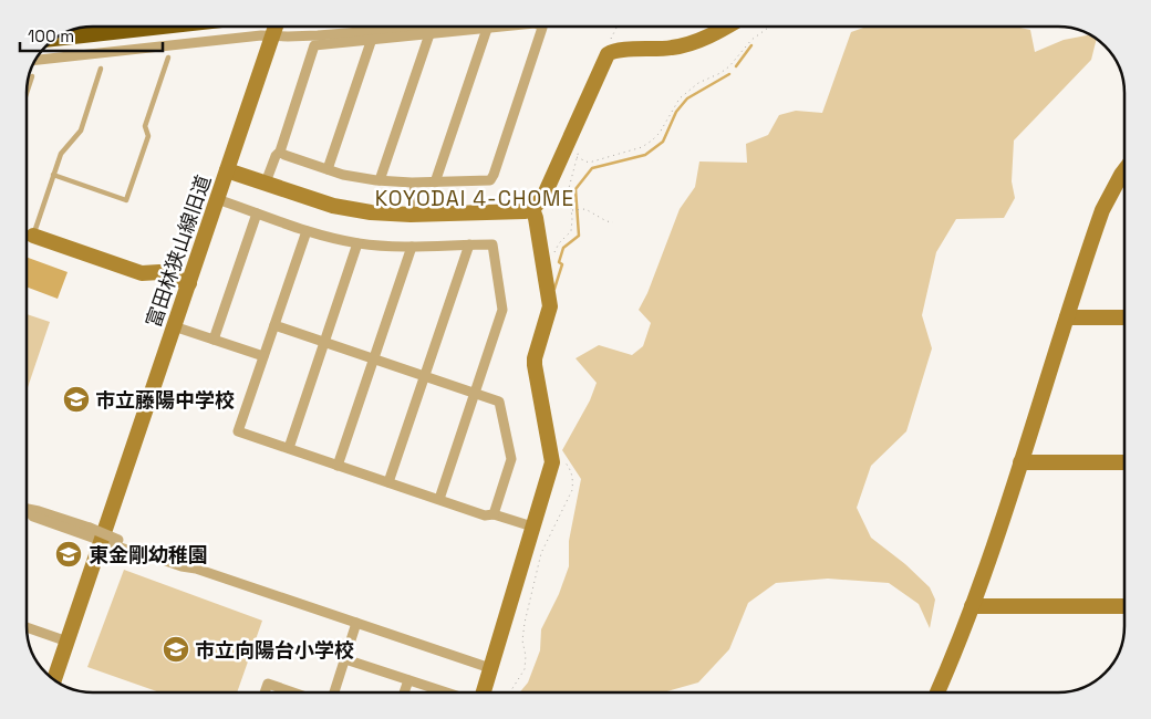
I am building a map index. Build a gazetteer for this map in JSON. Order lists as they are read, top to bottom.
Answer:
{
  "streets": {
    "street": ["富田林狭山線旧道"]
  },
  "districts": ["KOYODAI 4-CHOME"],
  "places": {
    "school or university": ["市立藤陽中学校", "東金剛幼稚園", "市立向陽台小学校"]
  },
  "scale_bar": "100 m"
}
